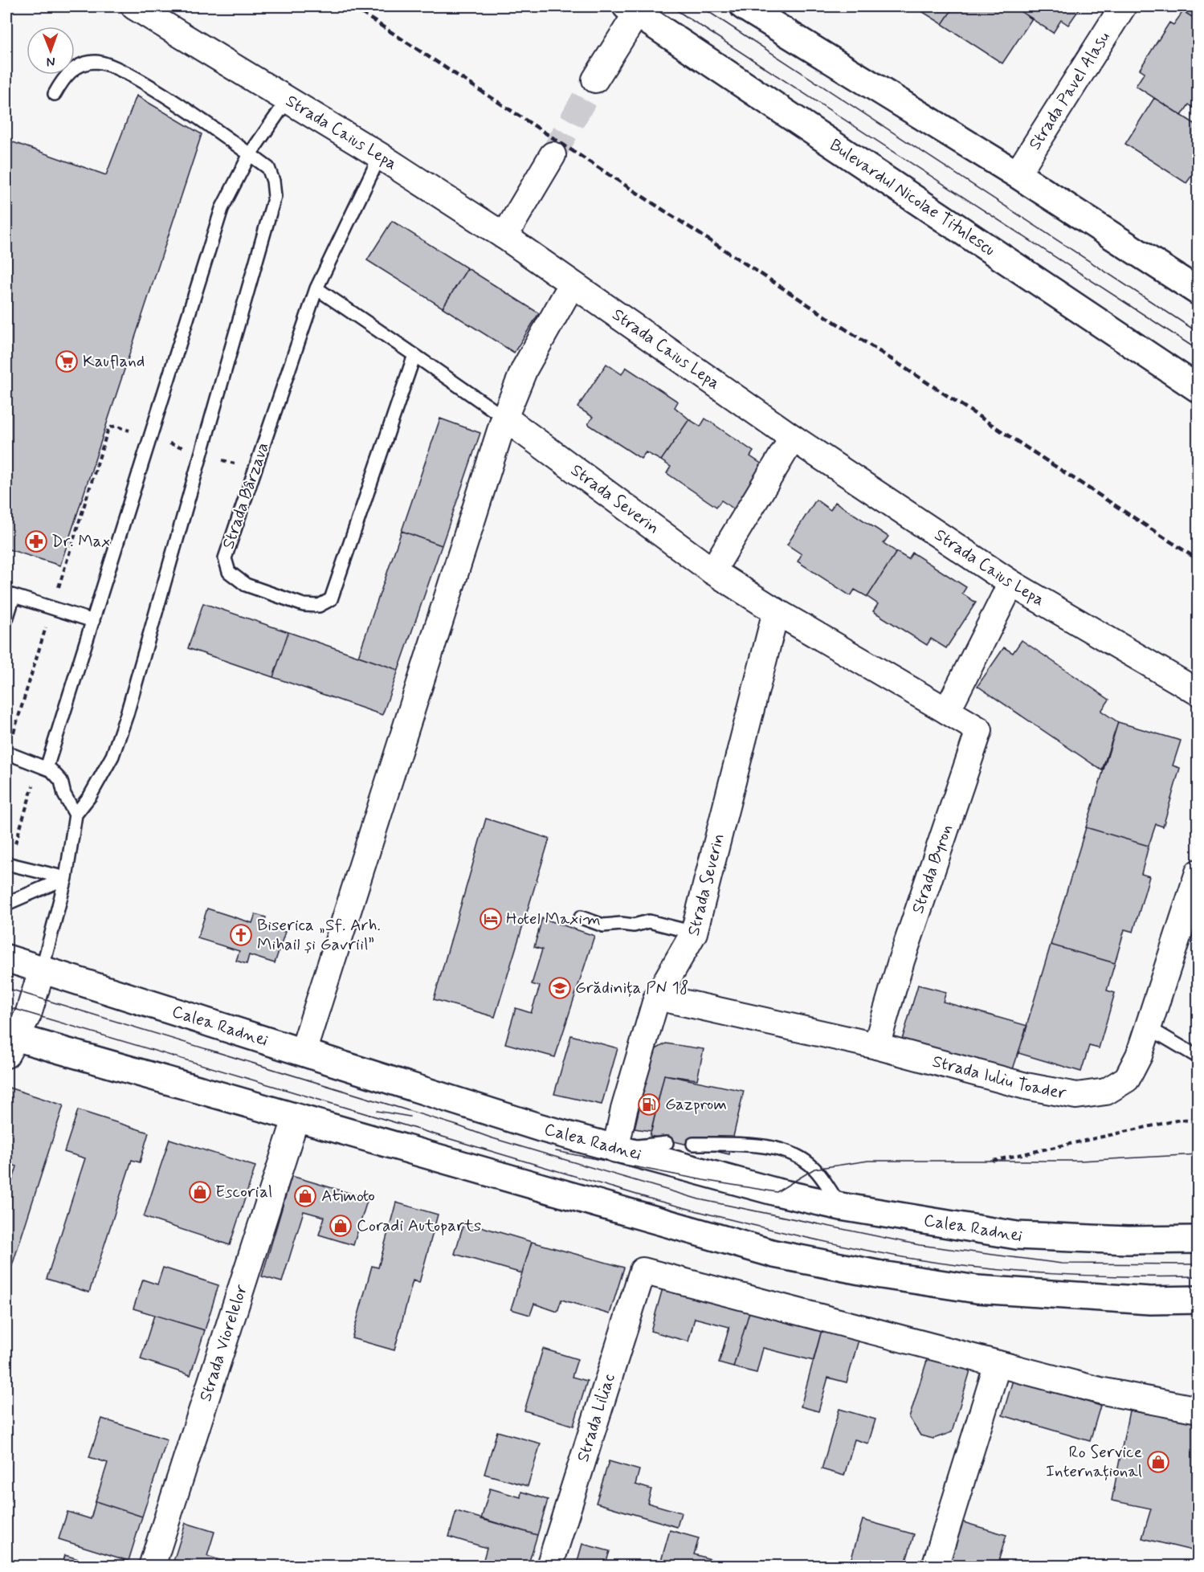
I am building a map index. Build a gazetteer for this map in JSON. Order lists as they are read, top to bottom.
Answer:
{
  "streets": {
    "main road": ["Bulevardul Nicolae Titulescu", "Calea Radnei"],
    "street": [
      "Strada Pavel Alasu",
      "Strada Caius Lepa",
      "Strada Severin",
      "Strada Byron",
      "Strada Iuliu Toader",
      "Strada Viorelelor",
      "Strada Liliac"
    ],
    "lane": ["Strada Bârzava"]
  },
  "crossings": [
    ["Strada Caius Lepa", "Strada Bârzava"],
    ["Strada Severin", "Strada Byron"],
    ["Strada Severin", "Calea Radnei"],
    ["Strada Severin", "Strada Iuliu Toader"],
    ["Strada Byron", "Strada Iuliu Toader"]
  ],
  "places": {
    "supermarket": ["Kaufland"],
    "pharmacy": ["Dr. Max"],
    "hotel": ["Hotel Maxim"],
    "church": ["Biserica „Sf. Arh. Mihail și Gavriil”"],
    "school or university": ["Grădinița PN 18"],
    "fuel station": ["Gazprom"],
    "shop": [
      "Escorial",
      "Atimoto",
      "Coradi Autoparts",
      "Ro Service Internațional"
    ]
  },
  "north": "bottom"
}
